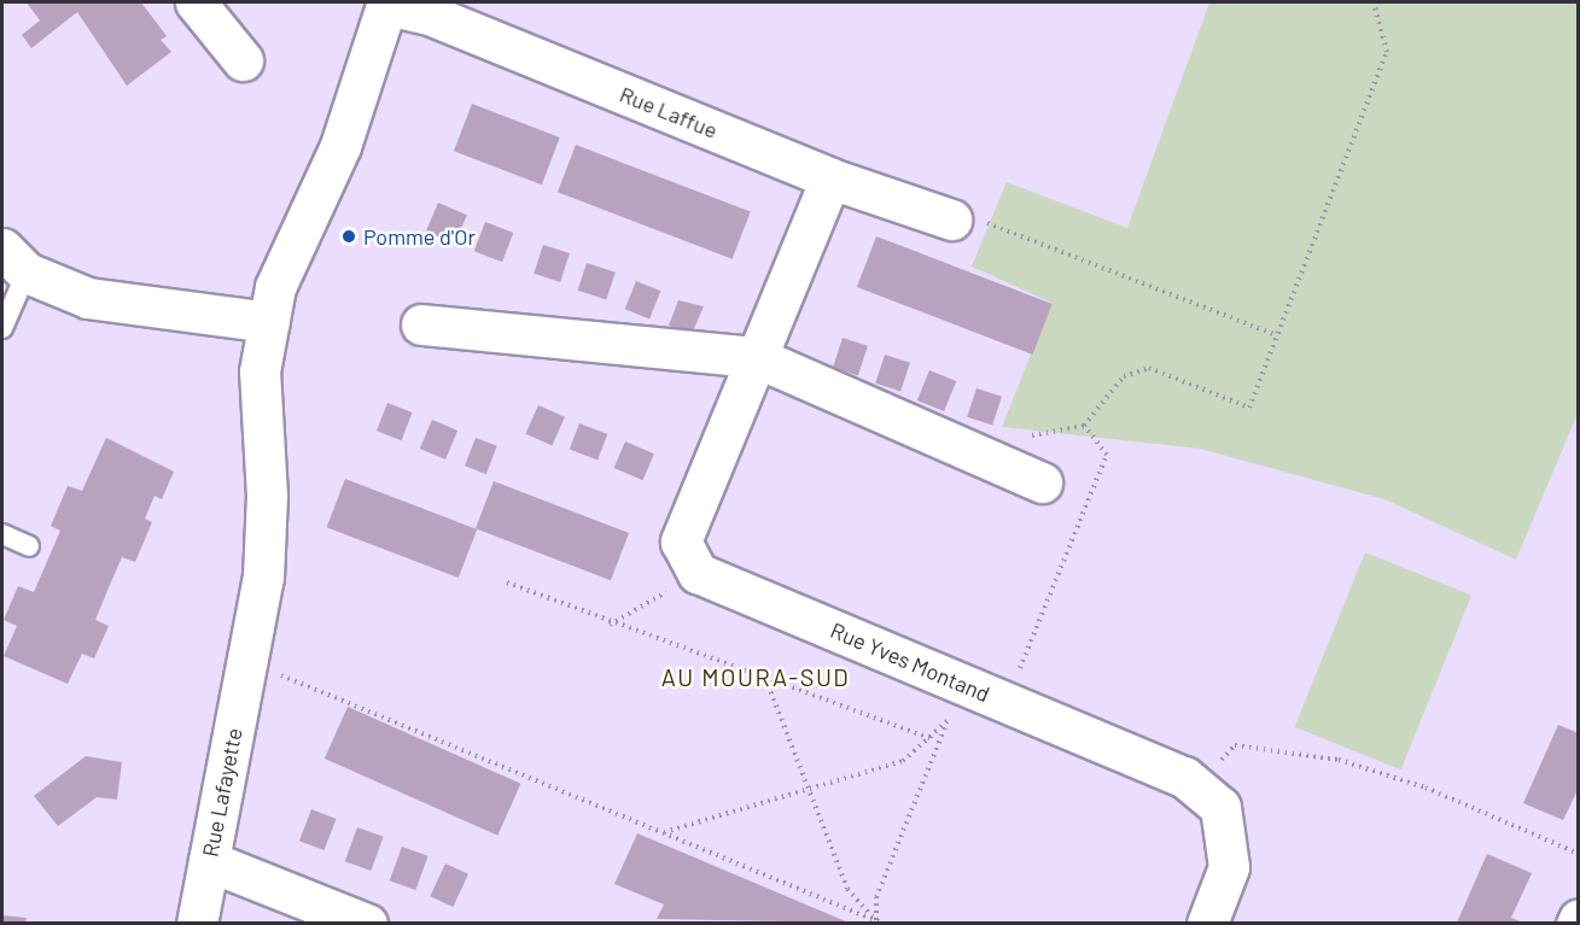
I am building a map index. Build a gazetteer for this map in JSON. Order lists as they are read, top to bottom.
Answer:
{
  "streets": {
    "street": ["Rue Laffue", "Rue Yves Montand", "Rue Lafayette"]
  },
  "crossings": [
    ["Rue Laffue", "Rue Lafayette"]
  ],
  "districts": ["AU MOURA-SUD"],
  "places": ["Pomme d'Or"]
}
